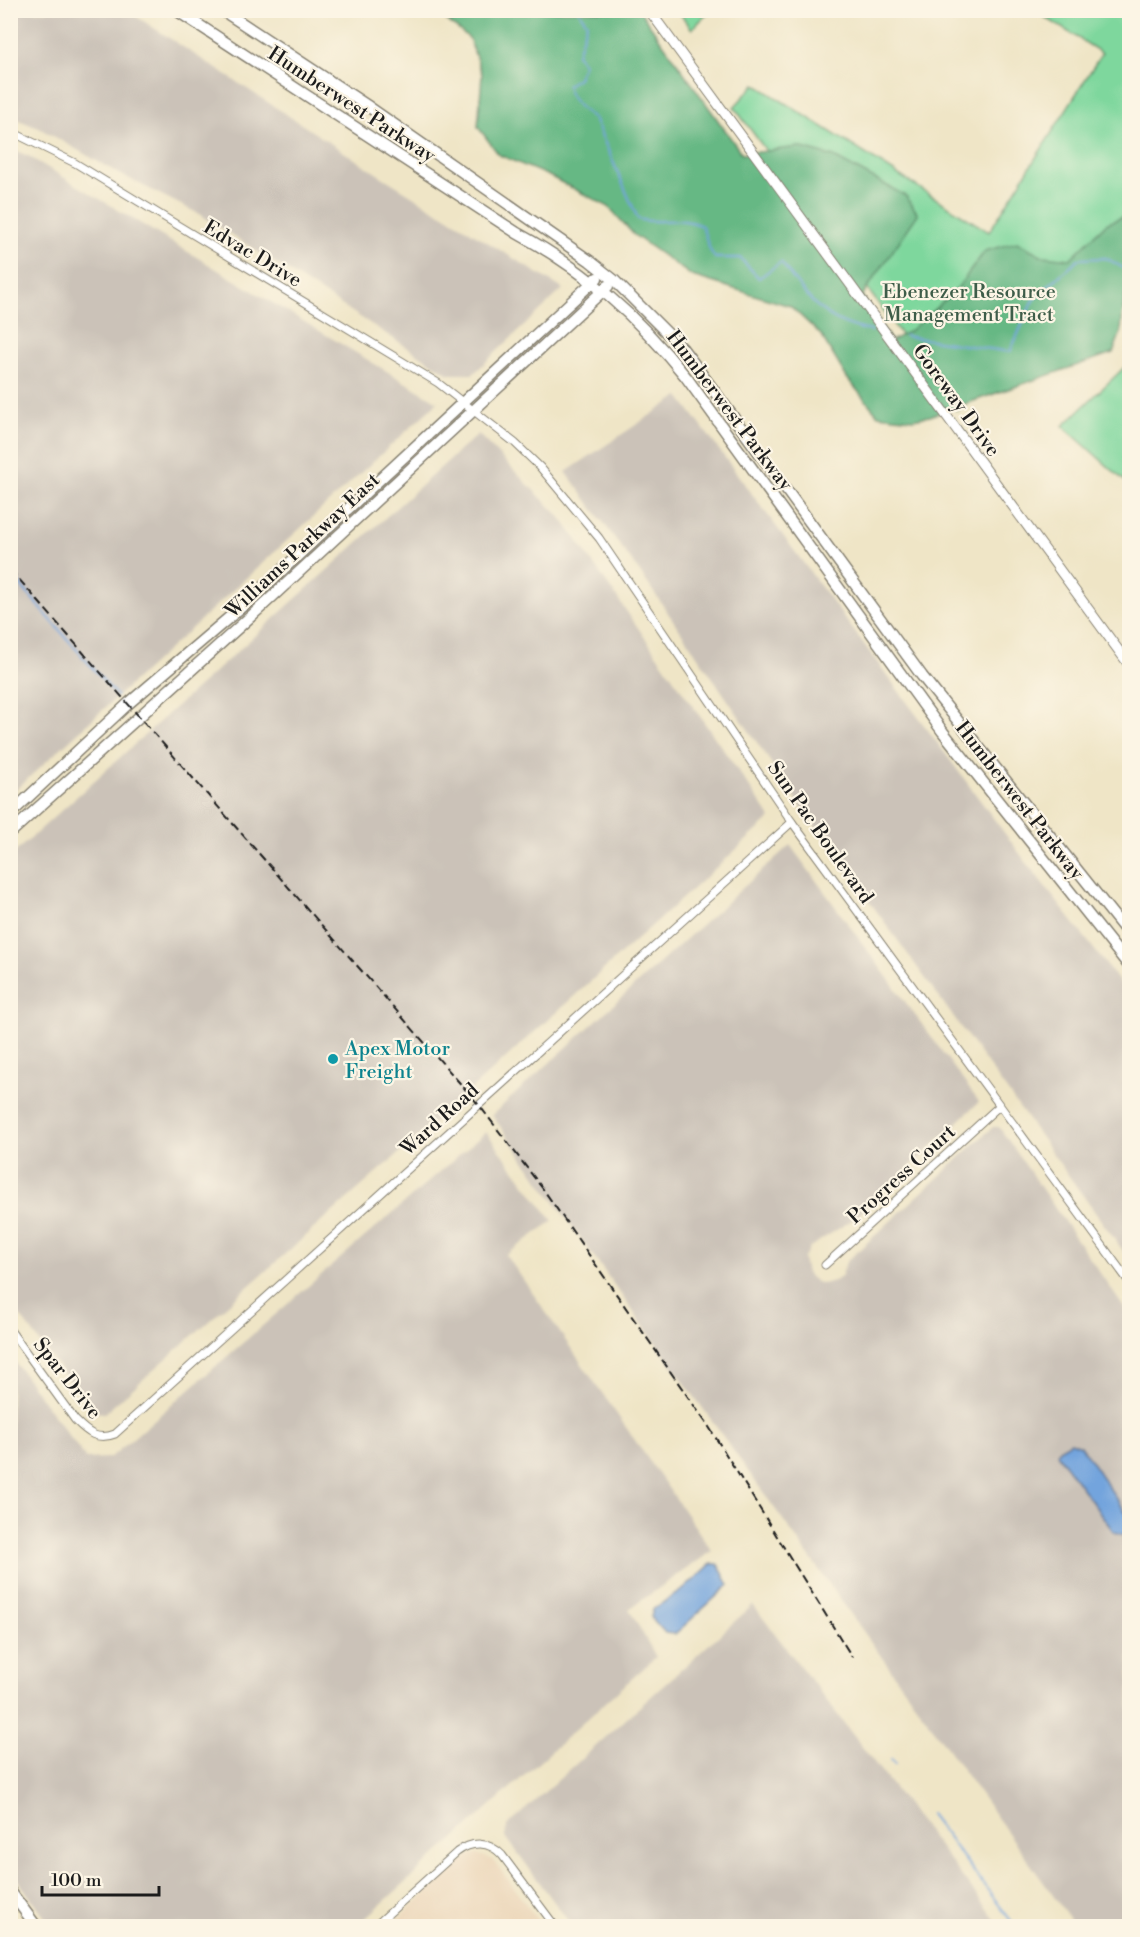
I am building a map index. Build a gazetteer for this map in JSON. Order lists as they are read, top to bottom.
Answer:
{
  "streets": {
    "main road": ["Humberwest Parkway", "Williams Parkway East"],
    "street": [
      "Edvac Drive",
      "Goreway Drive",
      "Sun Pac Boulevard",
      "Ward Road",
      "Progress Court",
      "Spar Drive"
    ]
  },
  "crossings": [
    ["Humberwest Parkway", "Williams Parkway East"],
    ["Edvac Drive", "Williams Parkway East"],
    ["Edvac Drive", "Sun Pac Boulevard"],
    ["Williams Parkway East", "Sun Pac Boulevard"],
    ["Sun Pac Boulevard", "Ward Road"],
    ["Sun Pac Boulevard", "Progress Court"],
    ["Ward Road", "Spar Drive"]
  ],
  "parks": ["Ebenezer Resource Management Tract"],
  "places": ["Apex Motor Freight"],
  "scale_bar": "100 m"
}
